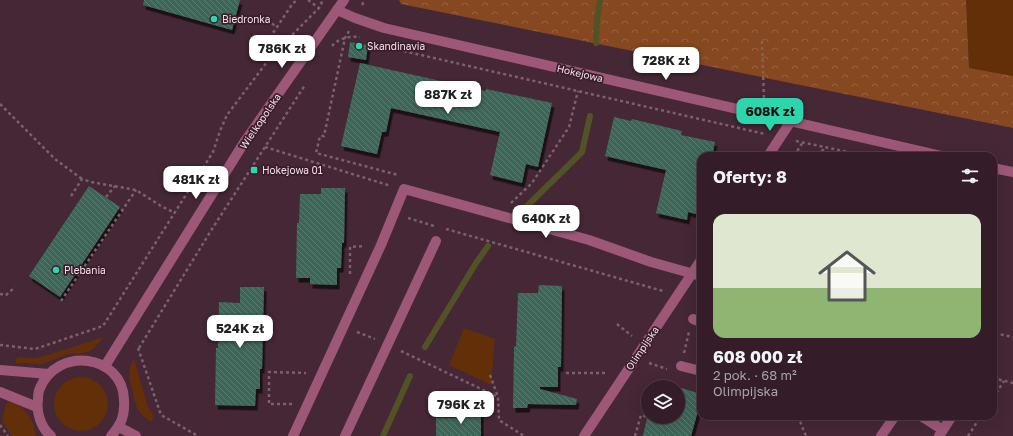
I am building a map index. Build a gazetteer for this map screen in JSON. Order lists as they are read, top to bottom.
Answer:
{
  "streets": {
    "street": ["Hokejowa", "Wielkopolska", "Olimpijska"]
  },
  "crossings": [
    ["Hokejowa", "Wielkopolska"]
  ],
  "places": {
    "other": ["Biedronka", "Skandinavia", "Plebania"],
    "transit": ["Hokejowa 01"]
  },
  "page": {
    "price": [
      "786K zł",
      "728K zł",
      "887K zł",
      "608K zł",
      "481K zł",
      "640K zł",
      "524K zł",
      "796K zł"
    ],
    "heading": "Oferty: 8",
    "list": [
      {
        "name": "608 000 zł",
        "note": "2 pok. · 68 m² · Olimpijska"
      }
    ]
  }
}
